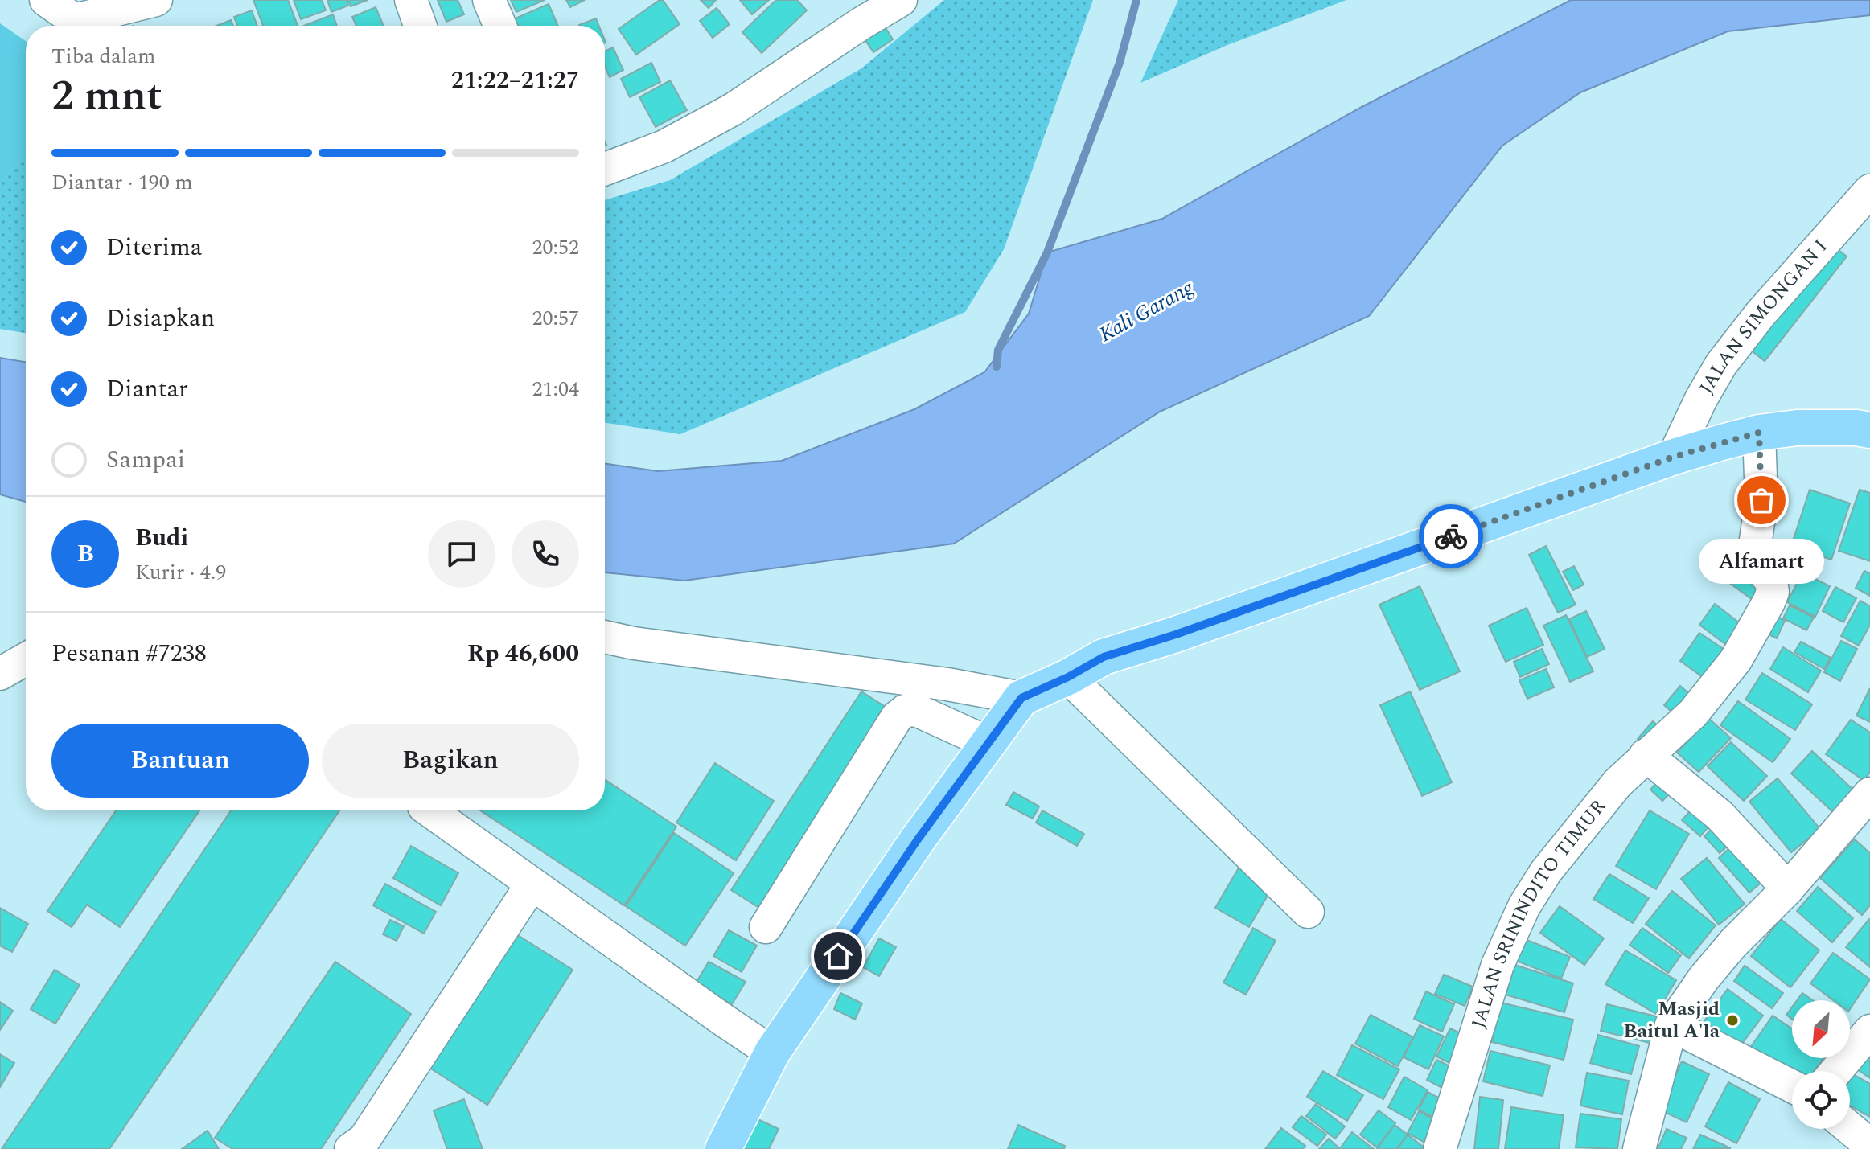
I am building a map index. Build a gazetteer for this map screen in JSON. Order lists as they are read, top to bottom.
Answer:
{
  "streets": {
    "street": ["JALAN SIMONGAN I", "JALAN SRININDITO TIMUR"]
  },
  "water": ["Kali Garang"],
  "places": ["Alfamart", "Masjid Baitul A'la"],
  "north": "bottom left",
  "page": {
    "heading": ["2 mnt", "Tiba dalam", "21:22–21:27"],
    "panel": [
      "Budi",
      "Kurir · 4.9",
      "Pesanan #7238",
      "Rp 46,600"
    ],
    "bar": "Diantar · 190 m",
    "list": [
      ["Diterima", "20:52"],
      ["Disiapkan", "20:57"],
      ["Diantar", "21:04"],
      "Sampai"
    ],
    "round": "B",
    "bubble": "Alfamart",
    "buttons": ["Bantuan", "Bagikan"]
  }
}
